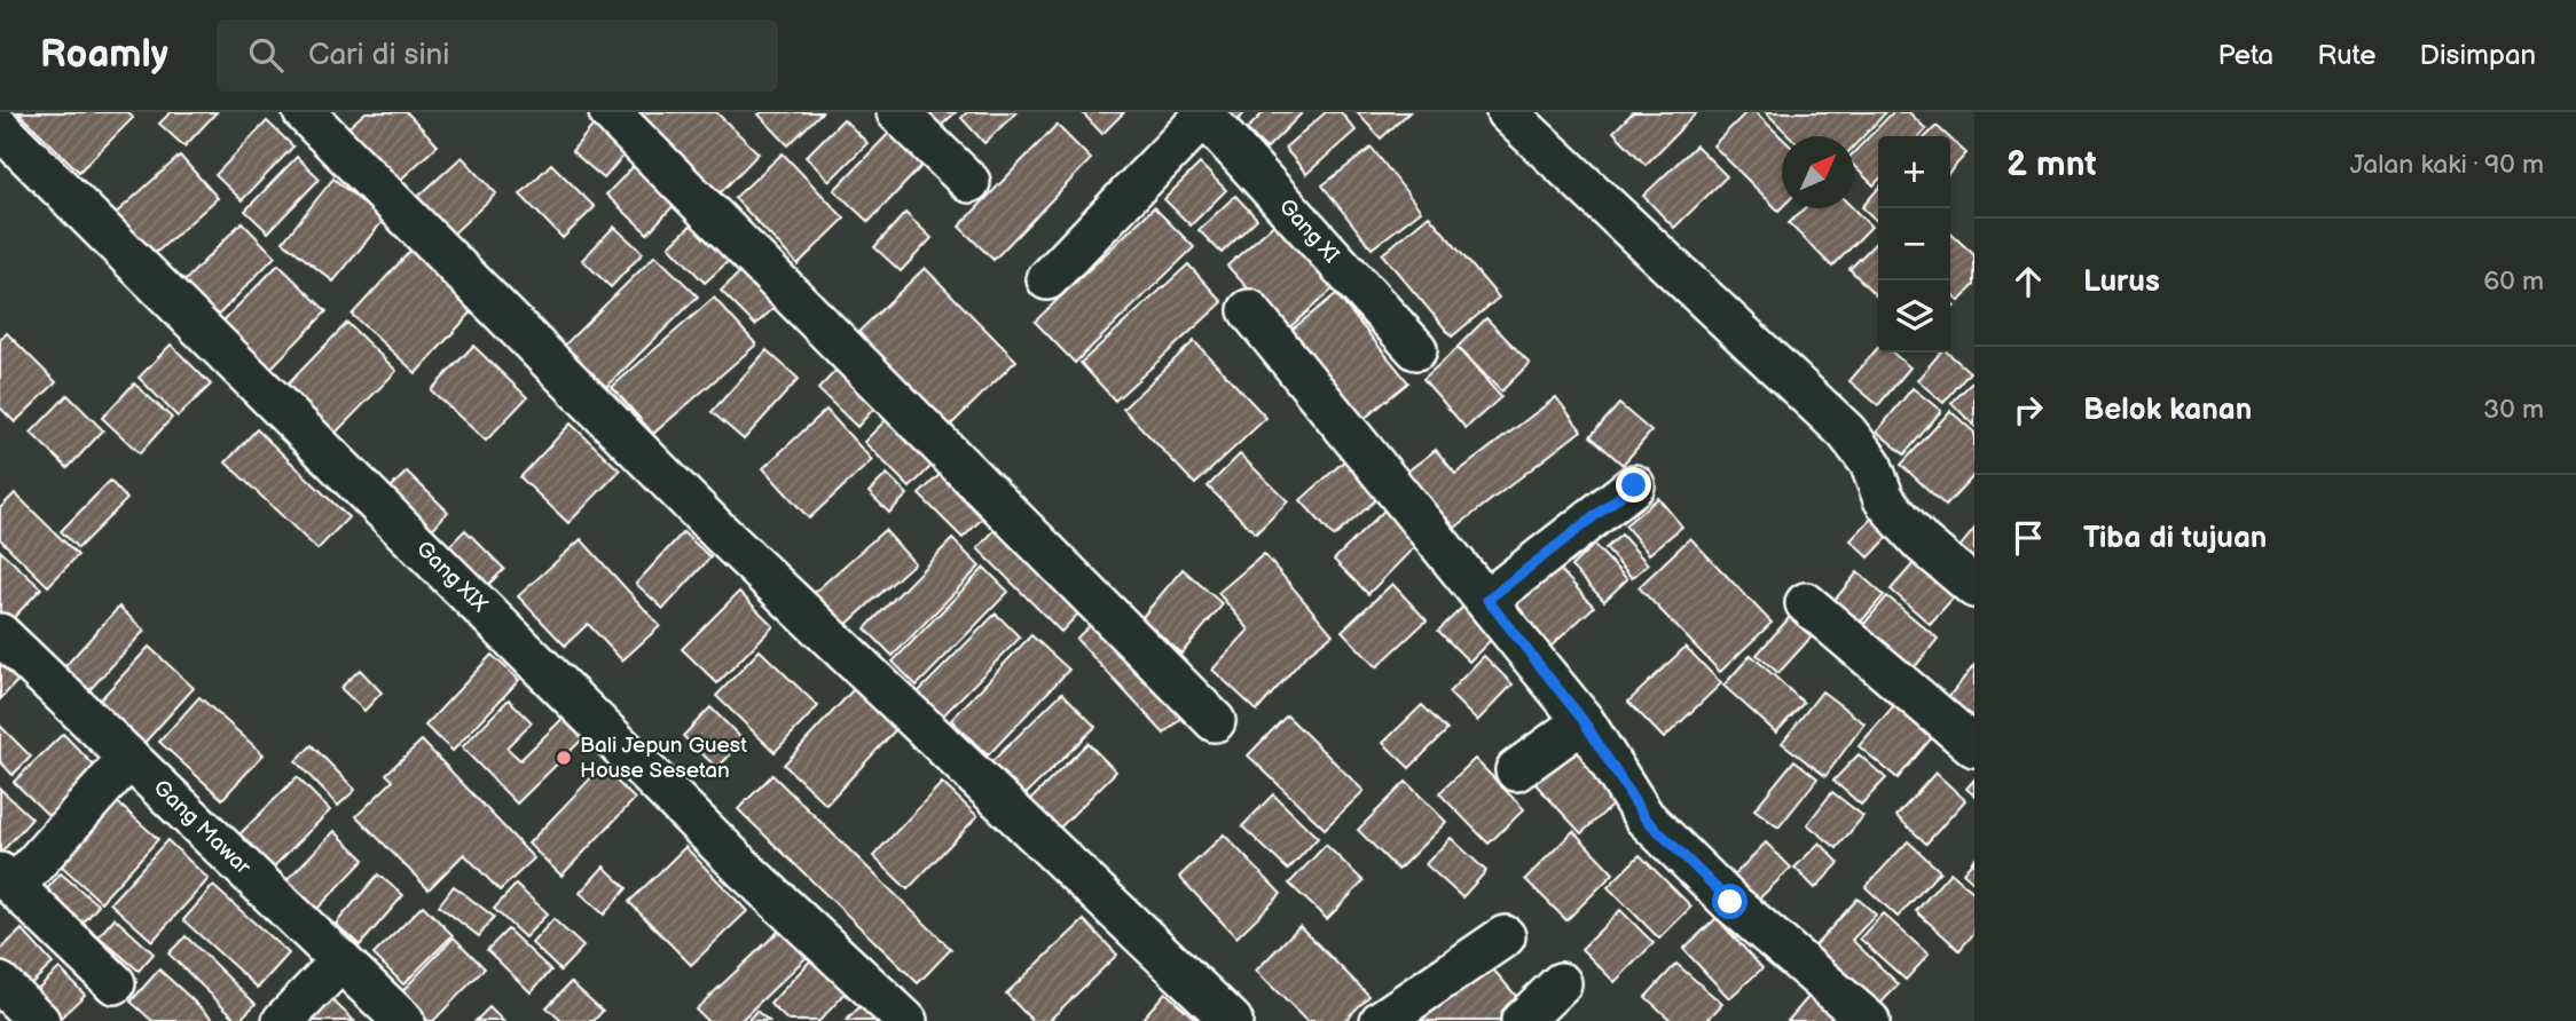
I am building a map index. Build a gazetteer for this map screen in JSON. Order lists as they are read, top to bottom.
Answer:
{
  "streets": {
    "street": ["Gang XI", "Gang XIX", "Gang Mawar"]
  },
  "places": ["Bali Jepun Guest House Sesetan"],
  "north": "top right",
  "page": {
    "header": "Roamly",
    "search": "Cari di sini",
    "nav": ["Peta", "Rute", "Disimpan"],
    "heading": ["2 mnt", "Jalan kaki · 90 m"],
    "map_buttons": ["+", "−"],
    "list": [
      ["Lurus", "60 m"],
      ["Belok kanan", "30 m"],
      "Tiba di tujuan"
    ]
  }
}
